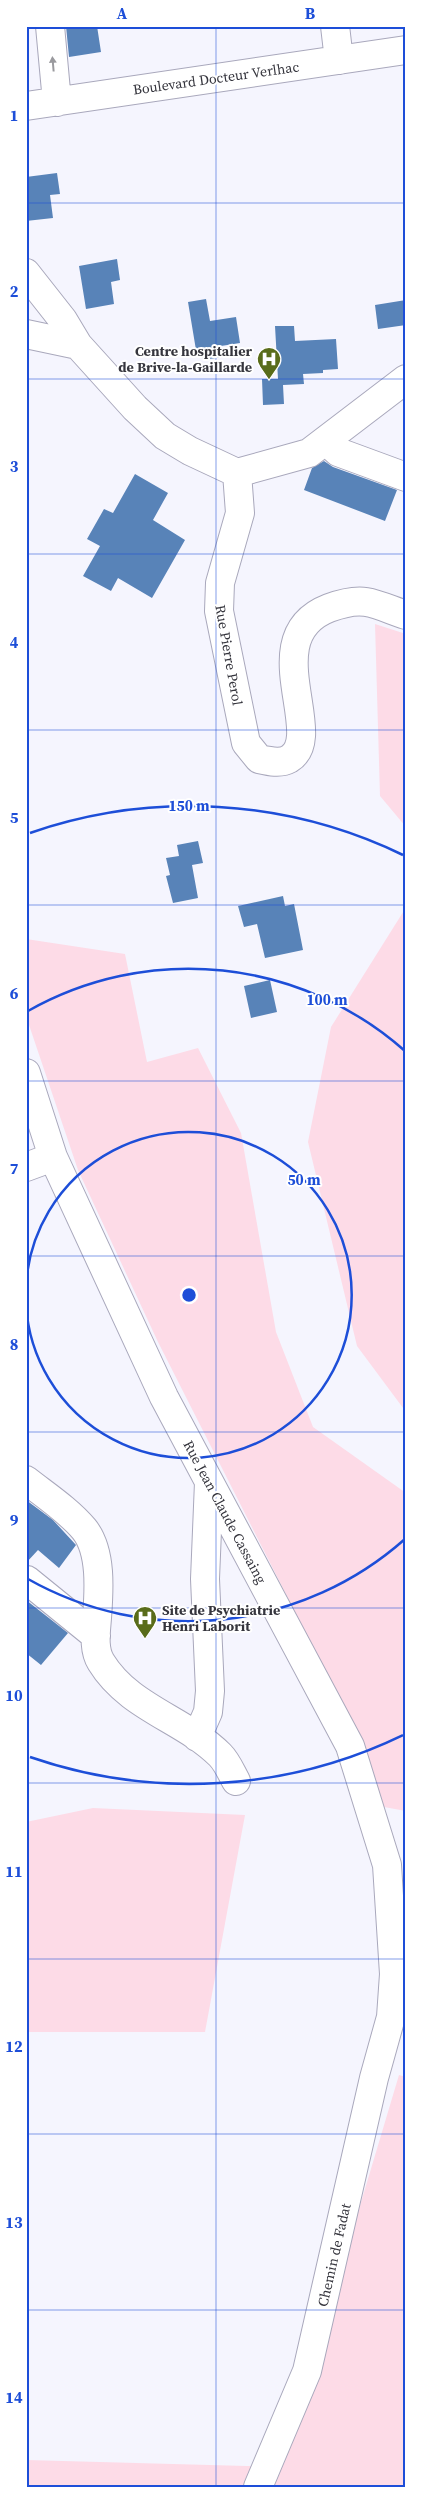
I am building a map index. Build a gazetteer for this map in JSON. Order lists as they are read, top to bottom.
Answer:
{
  "streets": {
    "street": [
      "Boulevard Docteur Verlhac",
      "Rue Pierre Perol",
      "Rue Jean Claude Cassaing",
      "Chemin de Fadat"
    ]
  },
  "crossings": [
    ["Rue Jean Claude Cassaing", "Chemin de Fadat"]
  ],
  "places": {
    "hospital": ["Centre hospitalier de Brive-la-Gaillarde", "Site de Psychiatrie Henri Laborit"]
  },
  "grid": {
    "columns": ["A", "B"],
    "rows": [
      "1",
      "2",
      "3",
      "4",
      "5",
      "6",
      "7",
      "8",
      "9",
      "10",
      "11",
      "12",
      "13",
      "14"
    ]
  },
  "rings": ["150 m", "100 m", "50 m"]
}
